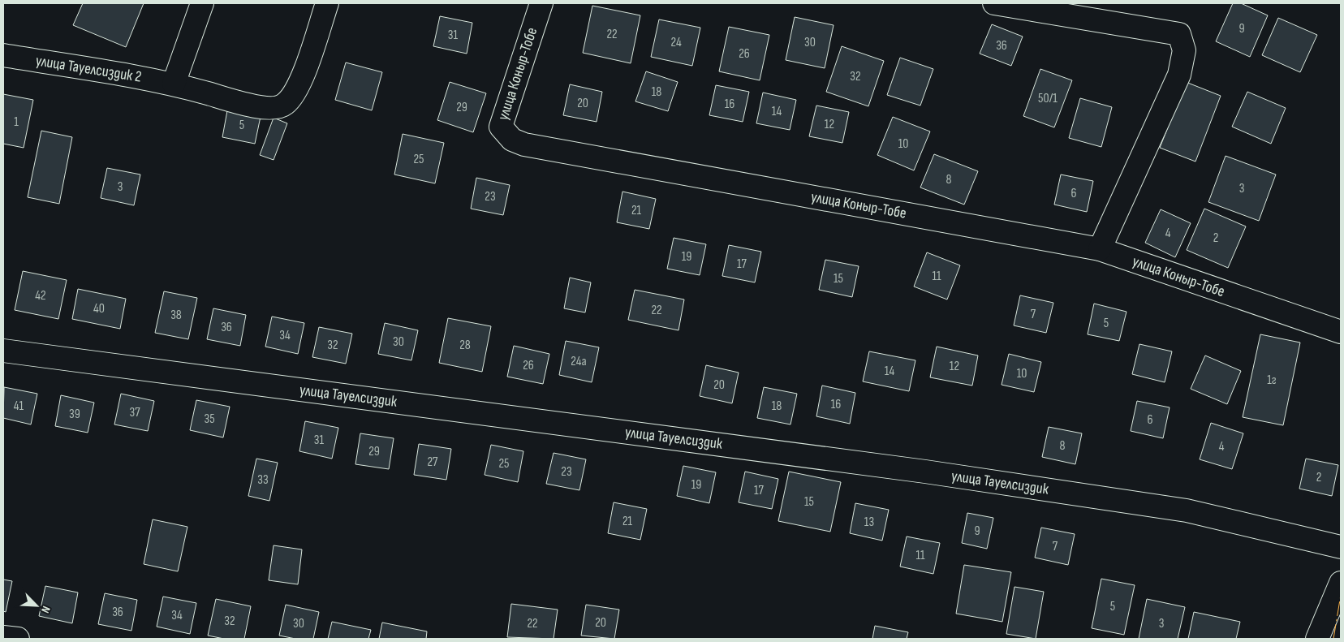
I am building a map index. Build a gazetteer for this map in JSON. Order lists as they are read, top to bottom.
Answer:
{
  "streets": {
    "street": ["улица Тауелсиздик 2", "улица Коныр-Тобе", "улица Тауелсиздик"]
  },
  "house_numbers": [
    "9",
    "22",
    "31",
    "24",
    "30",
    "36",
    "26",
    "32",
    "18",
    "50/1",
    "20",
    "16",
    "29",
    "14",
    "1",
    "12",
    "5",
    "10",
    "25",
    "8",
    "3",
    "3",
    "6",
    "23",
    "21",
    "4",
    "2",
    "19",
    "17",
    "11",
    "15",
    "42",
    "40",
    "22",
    "7",
    "38",
    "5",
    "36",
    "34",
    "30",
    "32",
    "28",
    "24а",
    "26",
    "12",
    "14",
    "10",
    "1г",
    "20",
    "16",
    "41",
    "18",
    "37",
    "39",
    "35",
    "6",
    "31",
    "8",
    "4",
    "29",
    "27",
    "25",
    "23",
    "2",
    "33",
    "19",
    "17",
    "15",
    "21",
    "13",
    "9",
    "7",
    "11",
    "5",
    "36",
    "34",
    "32",
    "20",
    "30",
    "22",
    "3"
  ],
  "north": "bottom right"
}
